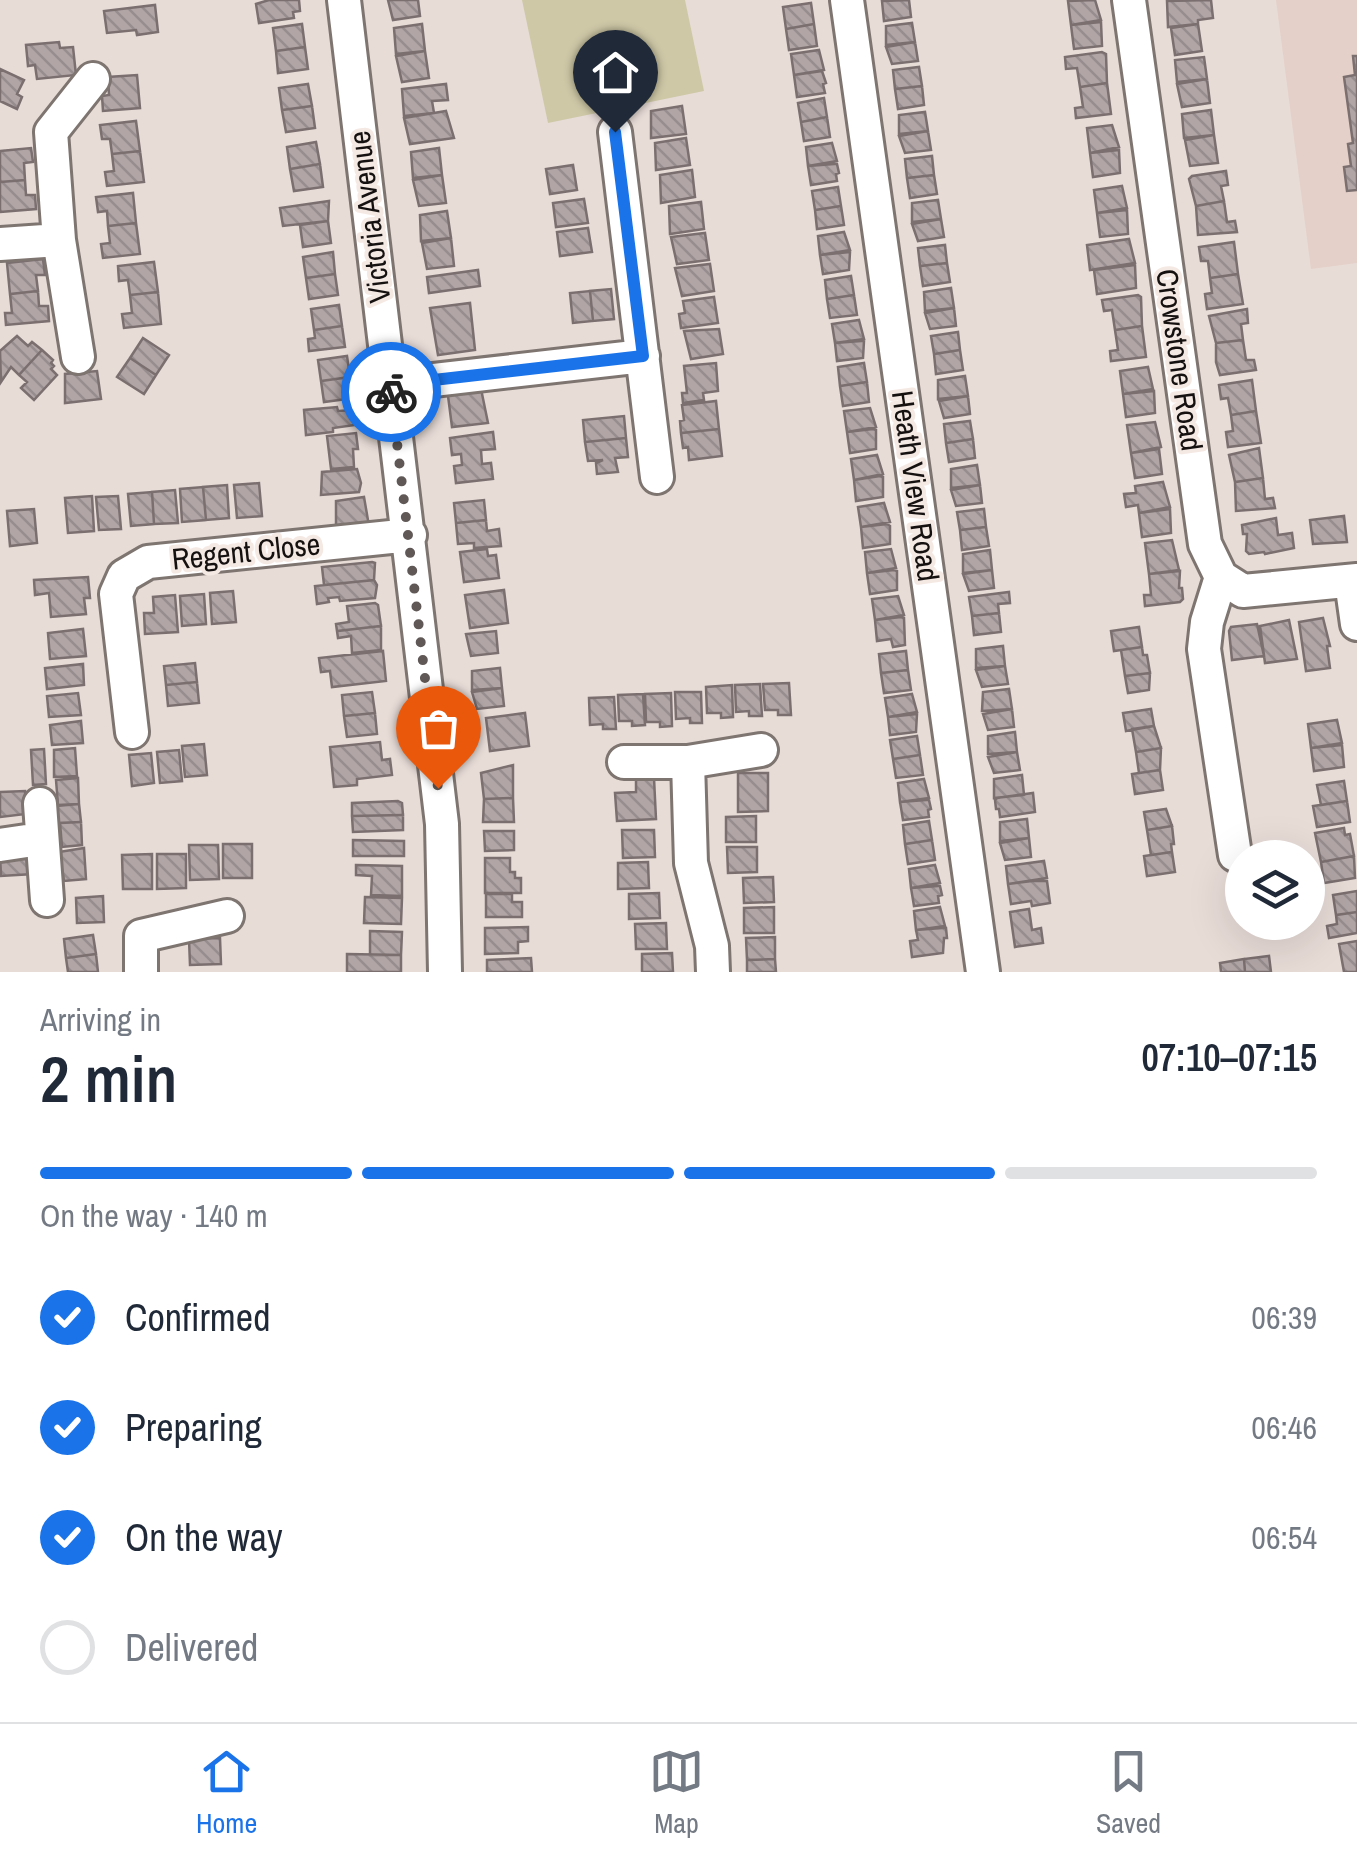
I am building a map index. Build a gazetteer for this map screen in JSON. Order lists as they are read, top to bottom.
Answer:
{
  "streets": {
    "street": [
      "Victoria Avenue",
      "Crowstone Road",
      "Heath View Road",
      "Regent Close"
    ]
  },
  "crossings": [
    ["Victoria Avenue", "Regent Close"]
  ],
  "page": {
    "heading": ["2 min", "Arriving in", "07:10–07:15"],
    "bar": "On the way · 140 m",
    "list": [
      ["Confirmed", "06:39"],
      ["Preparing", "06:46"],
      ["On the way", "06:54"],
      "Delivered"
    ],
    "tabs": ["Home", "Map", "Saved"]
  }
}
